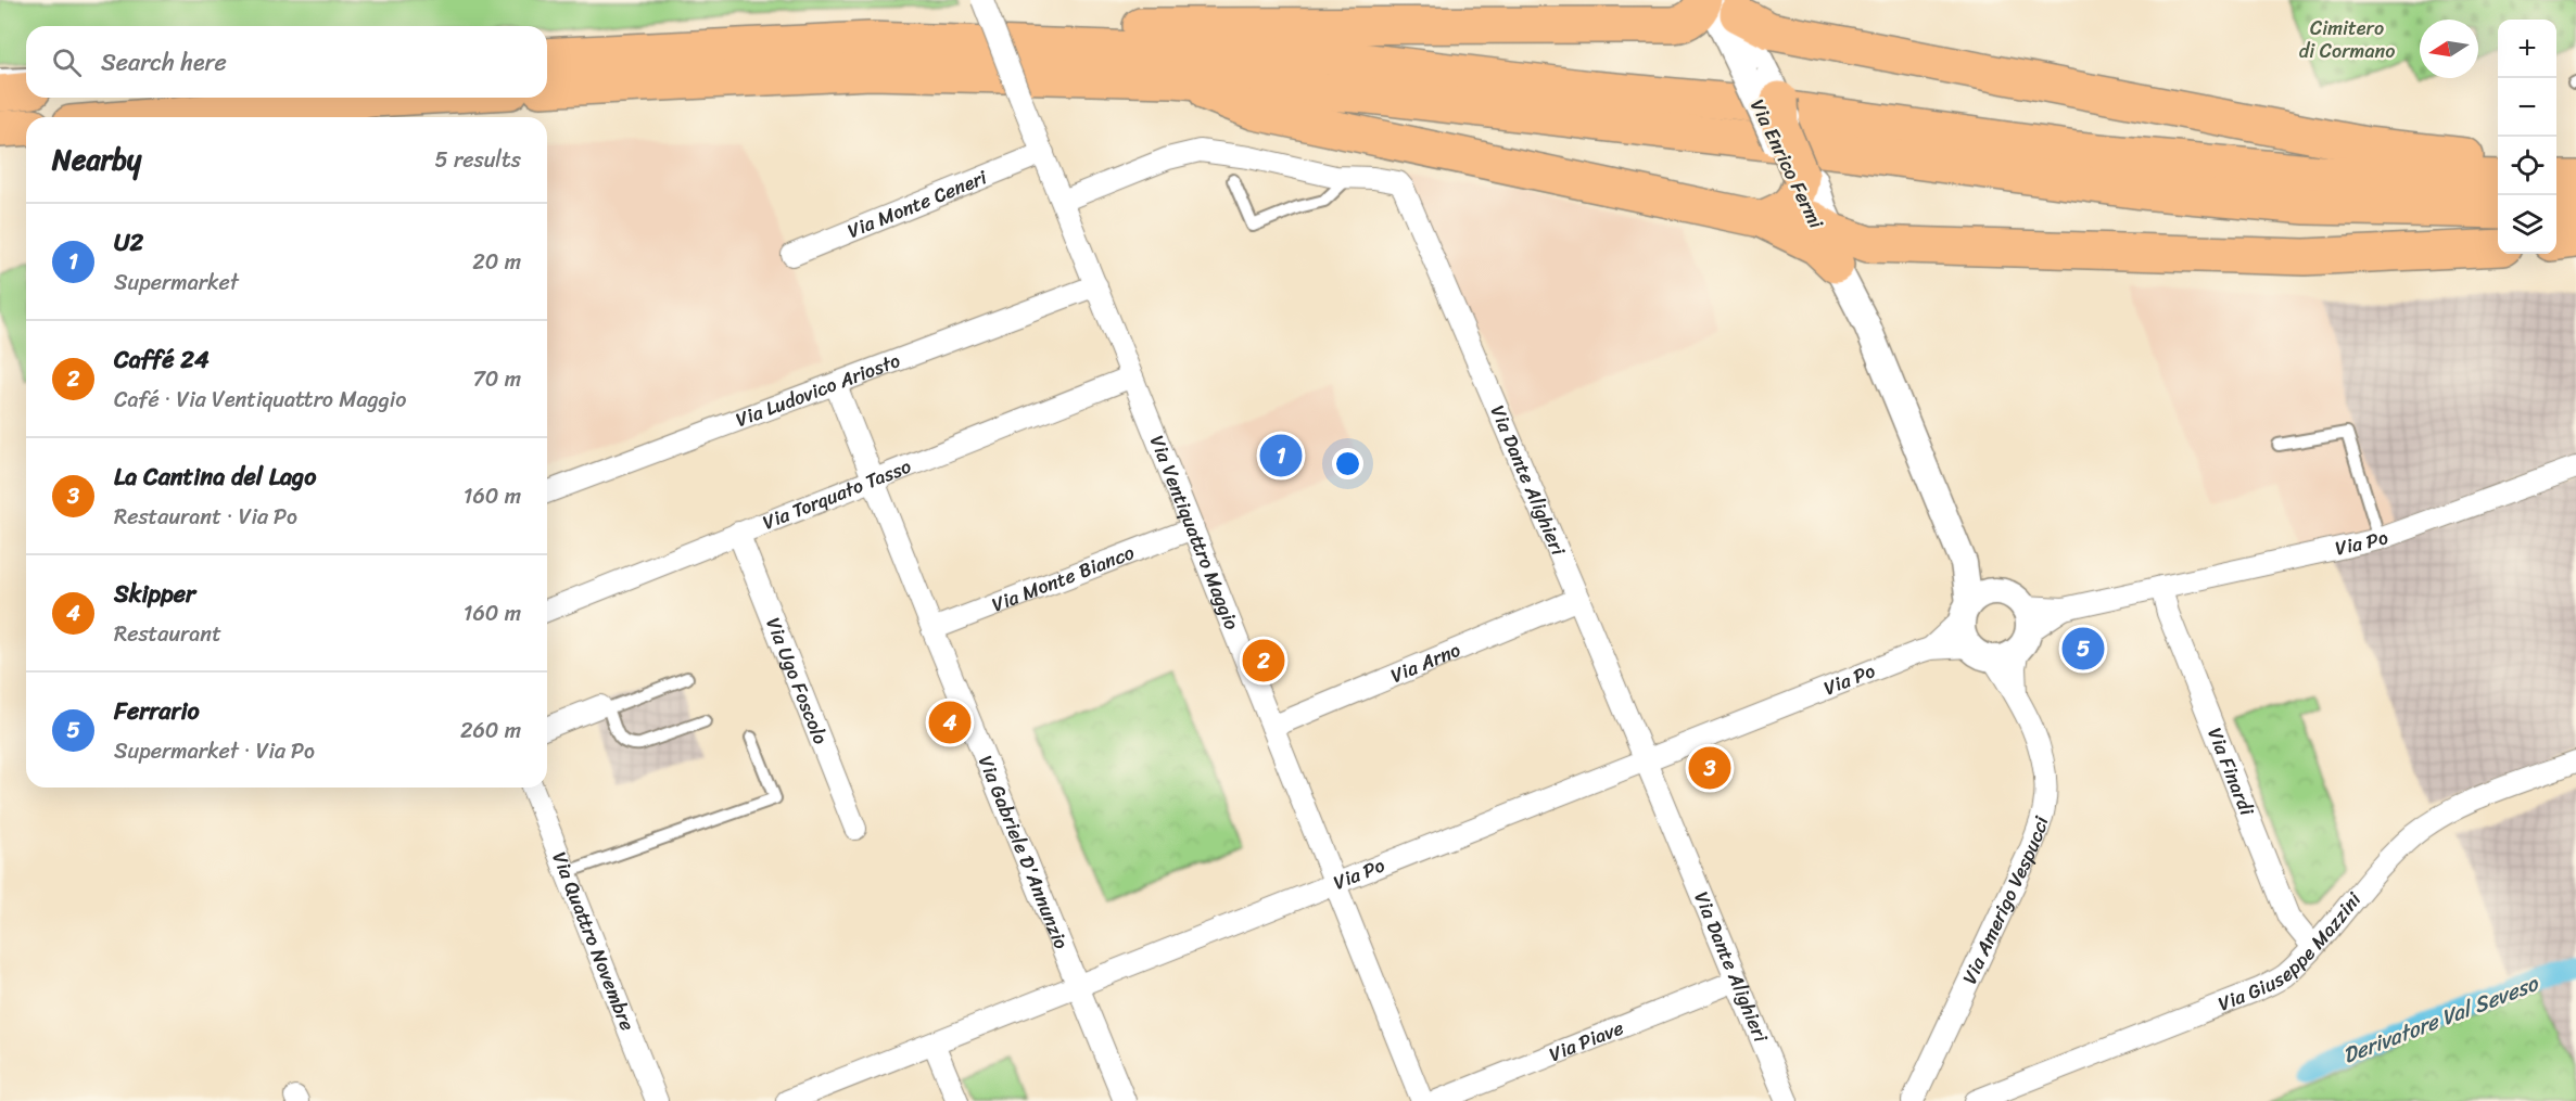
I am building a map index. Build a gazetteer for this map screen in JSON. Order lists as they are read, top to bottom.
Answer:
{
  "streets": {
    "street": [
      "Via Enrico Fermi",
      "Via Monte Ceneri",
      "Via Ludovico Ariosto",
      "Via Dante Alighieri",
      "Via Torquato Tasso",
      "Via Ventiquattro Maggio",
      "Via Po",
      "Via Monte Bianco",
      "Via Arno",
      "Via Ugo Foscolo",
      "Via Finardi",
      "Via Gabriele D'Annunzio",
      "Via Amerigo Vespucci",
      "Via Quattro Novembre",
      "Via Giuseppe Mazzini",
      "Via Piave"
    ]
  },
  "crossings": [
    ["Via Monte Ceneri", "Via Ventiquattro Maggio"],
    ["Via Ludovico Ariosto", "Via Ventiquattro Maggio"],
    ["Via Ludovico Ariosto", "Via Gabriele D'Annunzio"],
    ["Via Dante Alighieri", "Via Ventiquattro Maggio"],
    ["Via Dante Alighieri", "Via Po"],
    ["Via Dante Alighieri", "Via Arno"],
    ["Via Dante Alighieri", "Via Piave"],
    ["Via Torquato Tasso", "Via Ventiquattro Maggio"],
    ["Via Torquato Tasso", "Via Ugo Foscolo"],
    ["Via Torquato Tasso", "Via Gabriele D'Annunzio"],
    ["Via Ventiquattro Maggio", "Via Po"],
    ["Via Ventiquattro Maggio", "Via Monte Bianco"],
    ["Via Ventiquattro Maggio", "Via Arno"],
    ["Via Po", "Via Finardi"],
    ["Via Po", "Via Gabriele D'Annunzio"],
    ["Via Po", "Via Amerigo Vespucci"],
    ["Via Monte Bianco", "Via Gabriele D'Annunzio"],
    ["Via Finardi", "Via Giuseppe Mazzini"]
  ],
  "water": ["Derivatore Val Seveso"],
  "parks": ["Cimitero di Cormano"],
  "north": "left",
  "page": {
    "map_buttons": ["+", "−"],
    "search": "Search here",
    "heading": ["Nearby", "5 results"],
    "list": [
      {
        "mark": "1",
        "name": "U2",
        "note": "Supermarket",
        "value": "20 m"
      },
      {
        "mark": "2",
        "name": "Caffé 24",
        "note": "Café · Via Ventiquattro Maggio",
        "value": "70 m"
      },
      {
        "mark": "3",
        "name": "La Cantina del Lago",
        "note": "Restaurant · Via Po",
        "value": "160 m"
      },
      {
        "mark": "4",
        "name": "Skipper",
        "note": "Restaurant",
        "value": "160 m"
      },
      {
        "mark": "5",
        "name": "Ferrario",
        "note": "Supermarket · Via Po",
        "value": "260 m"
      }
    ],
    "pins": [
      "1",
      "5",
      "2",
      "4",
      "3"
    ]
  }
}
